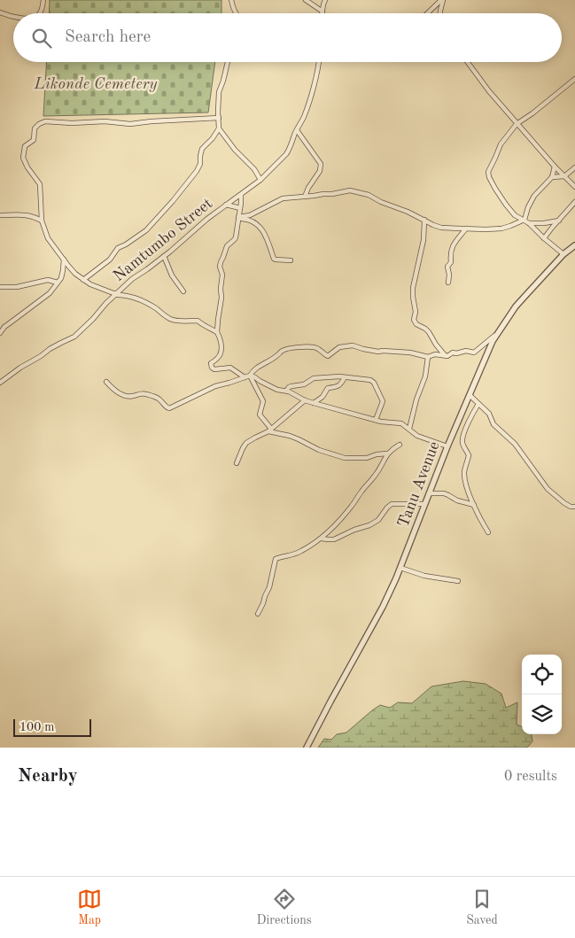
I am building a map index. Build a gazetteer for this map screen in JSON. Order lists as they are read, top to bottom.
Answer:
{
  "streets": {
    "street": ["Namtumbo Street", "Tanu Avenue"]
  },
  "parks": ["Likonde Cemetery"],
  "scale_bar": "100 m",
  "page": {
    "search": "Search here",
    "scale": "100 m",
    "heading": ["Nearby", "0 results"],
    "nav": ["Map", "Directions", "Saved"]
  }
}
